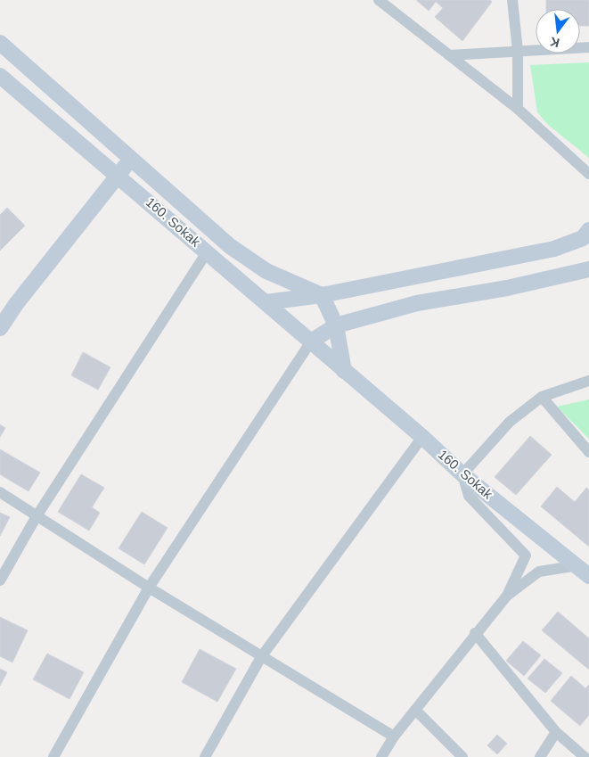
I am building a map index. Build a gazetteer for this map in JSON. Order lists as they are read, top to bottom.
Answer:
{
  "streets": {
    "street": ["160. Sokak"]
  },
  "north": "bottom"
}
